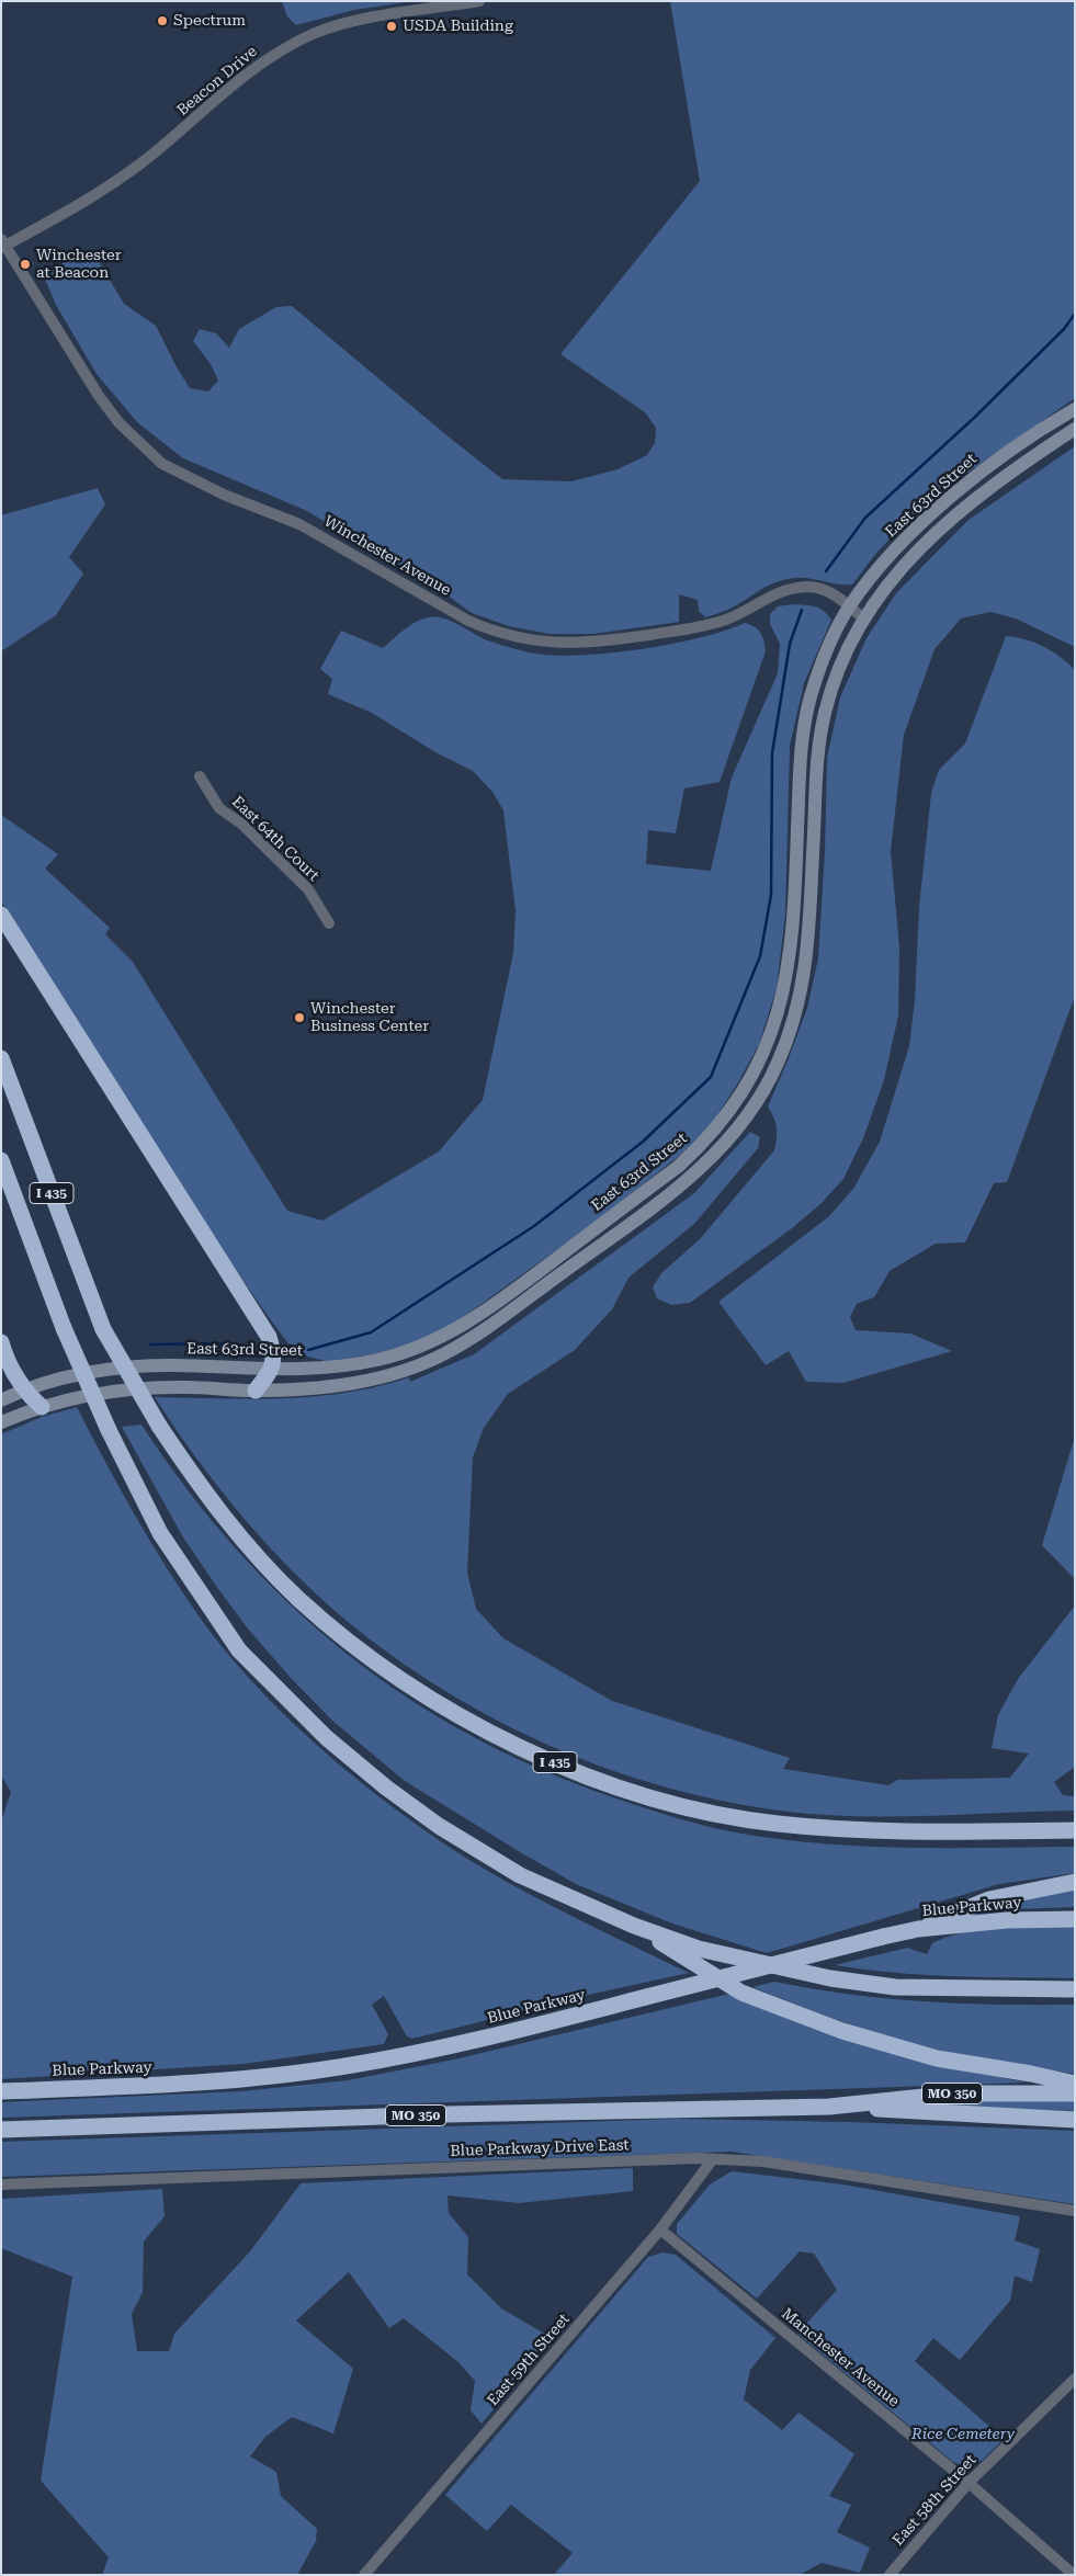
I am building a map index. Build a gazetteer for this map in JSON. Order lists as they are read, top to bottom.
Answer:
{
  "streets": {
    "highway": ["I 435", "Blue Parkway", "MO 350"],
    "main road": ["East 63rd Street"],
    "street": [
      "Beacon Drive",
      "Winchester Avenue",
      "East 64th Court",
      "Blue Parkway Drive East",
      "Manchester Avenue",
      "East 59th Street",
      "East 58th Street"
    ]
  },
  "crossings": [
    ["Beacon Drive", "Winchester Avenue"],
    ["East 63rd Street", "Winchester Avenue"],
    ["Blue Parkway Drive East", "East 59th Street"],
    ["Manchester Avenue", "East 59th Street"],
    ["Manchester Avenue", "East 58th Street"]
  ],
  "parks": ["Rice Cemetery"],
  "places": [
    "Spectrum",
    "USDA Building",
    "Winchester at Beacon",
    "Winchester Business Center"
  ]
}
